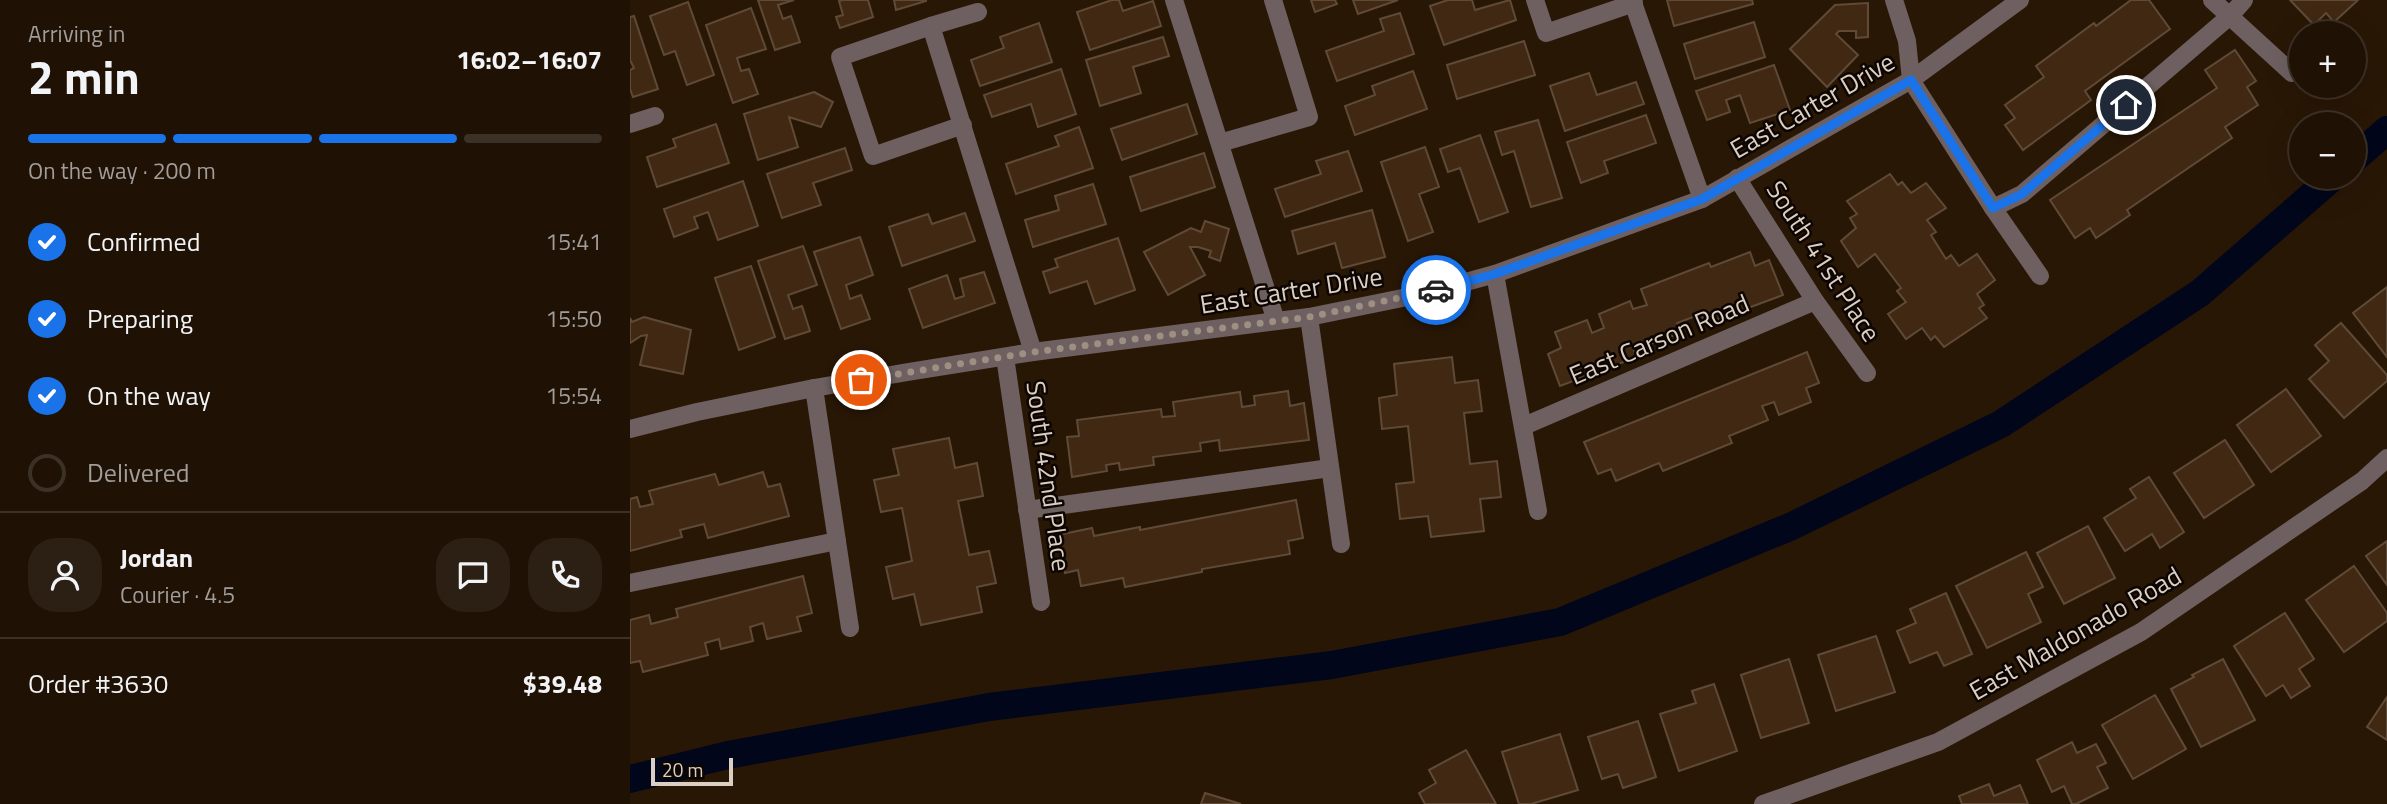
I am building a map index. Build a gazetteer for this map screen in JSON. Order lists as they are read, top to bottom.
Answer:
{
  "streets": {
    "street": [
      "East Carter Drive",
      "South 41st Place",
      "East Carson Road",
      "South 42nd Place",
      "East Maldonado Road"
    ]
  },
  "crossings": [
    ["East Carter Drive", "South 41st Place"],
    ["East Carter Drive", "South 42nd Place"],
    ["South 41st Place", "East Carson Road"]
  ],
  "scale_bar": "20 m",
  "page": {
    "heading": ["2 min", "Arriving in", "16:02–16:07"],
    "panel": [
      "Jordan",
      "Courier · 4.5",
      "Order #3630",
      "$39.48"
    ],
    "map_buttons": ["+", "−"],
    "bar": "On the way · 200 m",
    "list": [
      ["Confirmed", "15:41"],
      ["Preparing", "15:50"],
      ["On the way", "15:54"],
      "Delivered"
    ],
    "scale": "20 m"
  }
}
